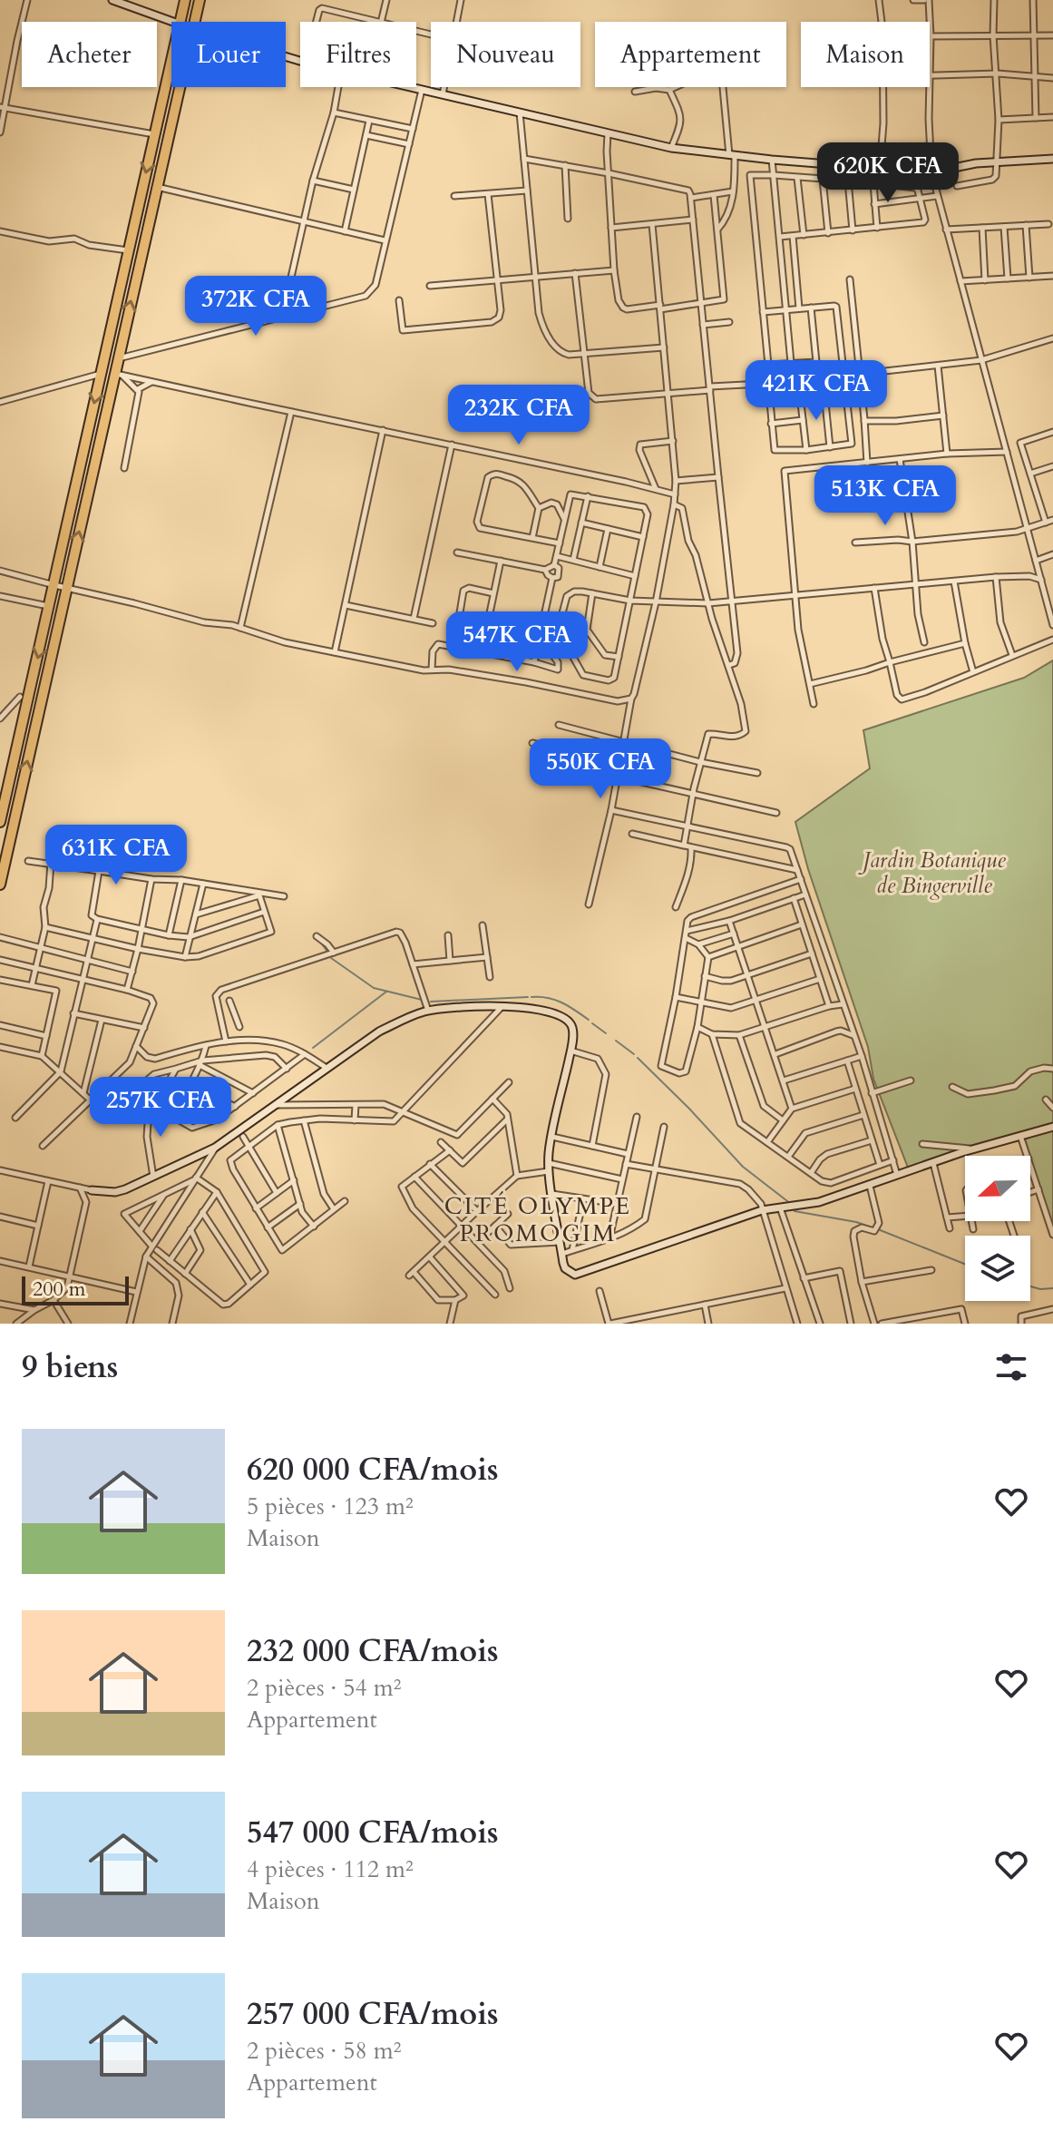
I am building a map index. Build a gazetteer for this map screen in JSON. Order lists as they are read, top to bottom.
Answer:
{
  "districts": ["CITÉ OLYMPE PROMOGIM"],
  "parks": ["Jardin Botanique de Bingerville"],
  "scale_bar": "200 m",
  "north": "left",
  "page": {
    "chip": [
      "Acheter",
      "Louer",
      "Filtres",
      "Nouveau",
      "Appartement",
      "Maison"
    ],
    "price": [
      "620K CFA",
      "372K CFA",
      "421K CFA",
      "232K CFA",
      "513K CFA",
      "547K CFA",
      "550K CFA",
      "631K CFA",
      "257K CFA"
    ],
    "scale": "200 m",
    "heading": "9 biens",
    "list": [
      {
        "name": "620 000 CFA/mois",
        "note": "5 pièces · 123 m² · Maison"
      },
      {
        "name": "232 000 CFA/mois",
        "note": "2 pièces · 54 m² · Appartement"
      },
      {
        "name": "547 000 CFA/mois",
        "note": "4 pièces · 112 m² · Maison"
      },
      {
        "name": "257 000 CFA/mois",
        "note": "2 pièces · 58 m² · Appartement"
      }
    ]
  }
}
